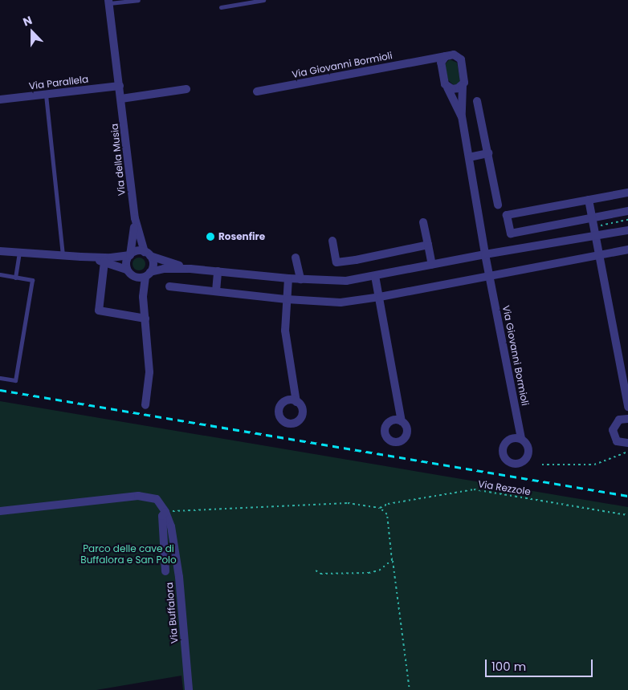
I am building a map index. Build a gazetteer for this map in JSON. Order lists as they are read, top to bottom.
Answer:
{
  "streets": {
    "street": [
      "Via Giovanni Bormioli",
      "Via Parallela",
      "Via della Musia",
      "Via Buffalora"
    ],
    "path": ["Via Rezzole"]
  },
  "crossings": [
    ["Via Parallela", "Via della Musia"],
    ["Via Rezzole", "Via Buffalora"]
  ],
  "parks": ["Parco delle cave di Buffalora e San Polo"],
  "places": ["Rosenfire"],
  "scale_bar": "100 m",
  "north": "top"
}
